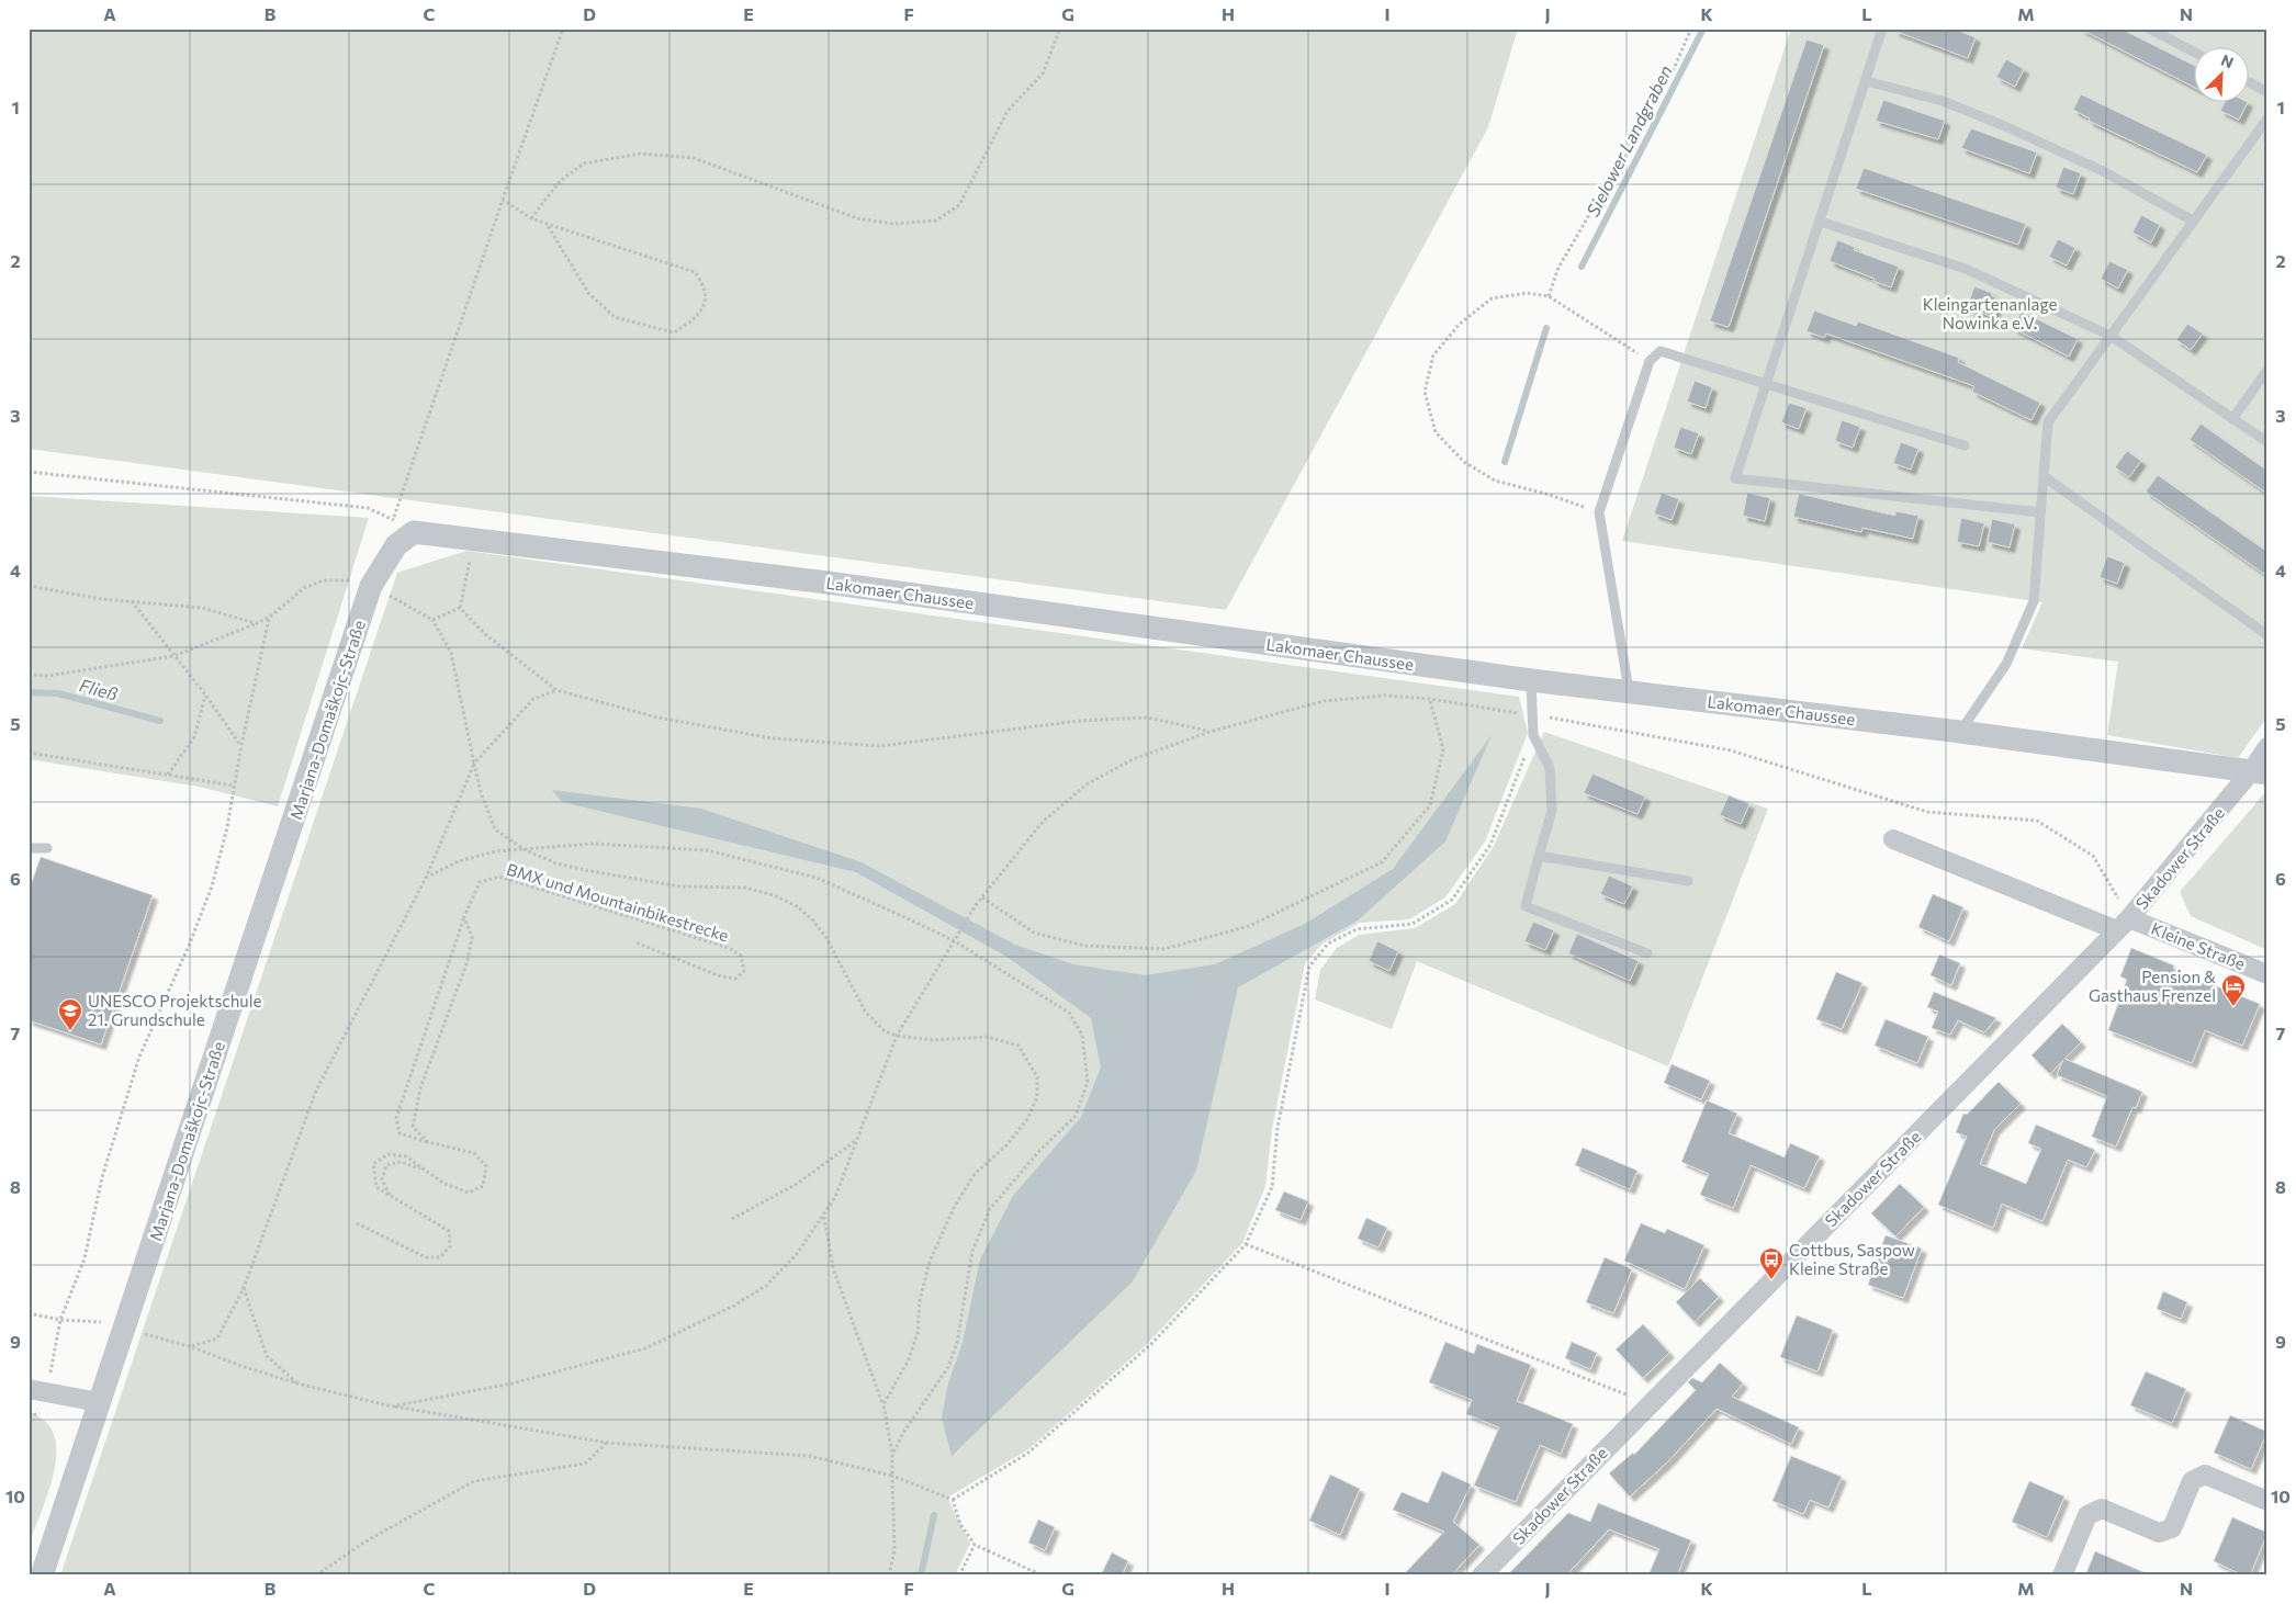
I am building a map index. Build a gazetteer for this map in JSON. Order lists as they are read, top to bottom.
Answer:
{
  "streets": {
    "street": [
      "Lakomaer Chaussee",
      "Marjana-Domaškojc-Straße",
      "Skadower Straße",
      "Kleine Straße"
    ],
    "path": ["BMX und Mountainbikestrecke"]
  },
  "crossings": [
    ["Lakomaer Chaussee", "Marjana-Domaškojc-Straße"],
    ["Lakomaer Chaussee", "Skadower Straße"],
    ["Skadower Straße", "Kleine Straße"]
  ],
  "water": ["Sielower Landgraben", "Fließ"],
  "parks": ["Kleingartenanlage Nowinka e.V."],
  "places": {
    "hotel": ["Pension & Gasthaus Frenzel"],
    "school or university": ["UNESCO Projektschule 21. Grundschule"],
    "bus stop": ["Cottbus, Saspow Kleine Straße"]
  },
  "north": "top right",
  "grid": {
    "columns": [
      "A",
      "B",
      "C",
      "D",
      "E",
      "F",
      "G",
      "H",
      "I",
      "J",
      "K",
      "L",
      "M",
      "N"
    ],
    "rows": [
      "1",
      "2",
      "3",
      "4",
      "5",
      "6",
      "7",
      "8",
      "9",
      "10"
    ]
  }
}
